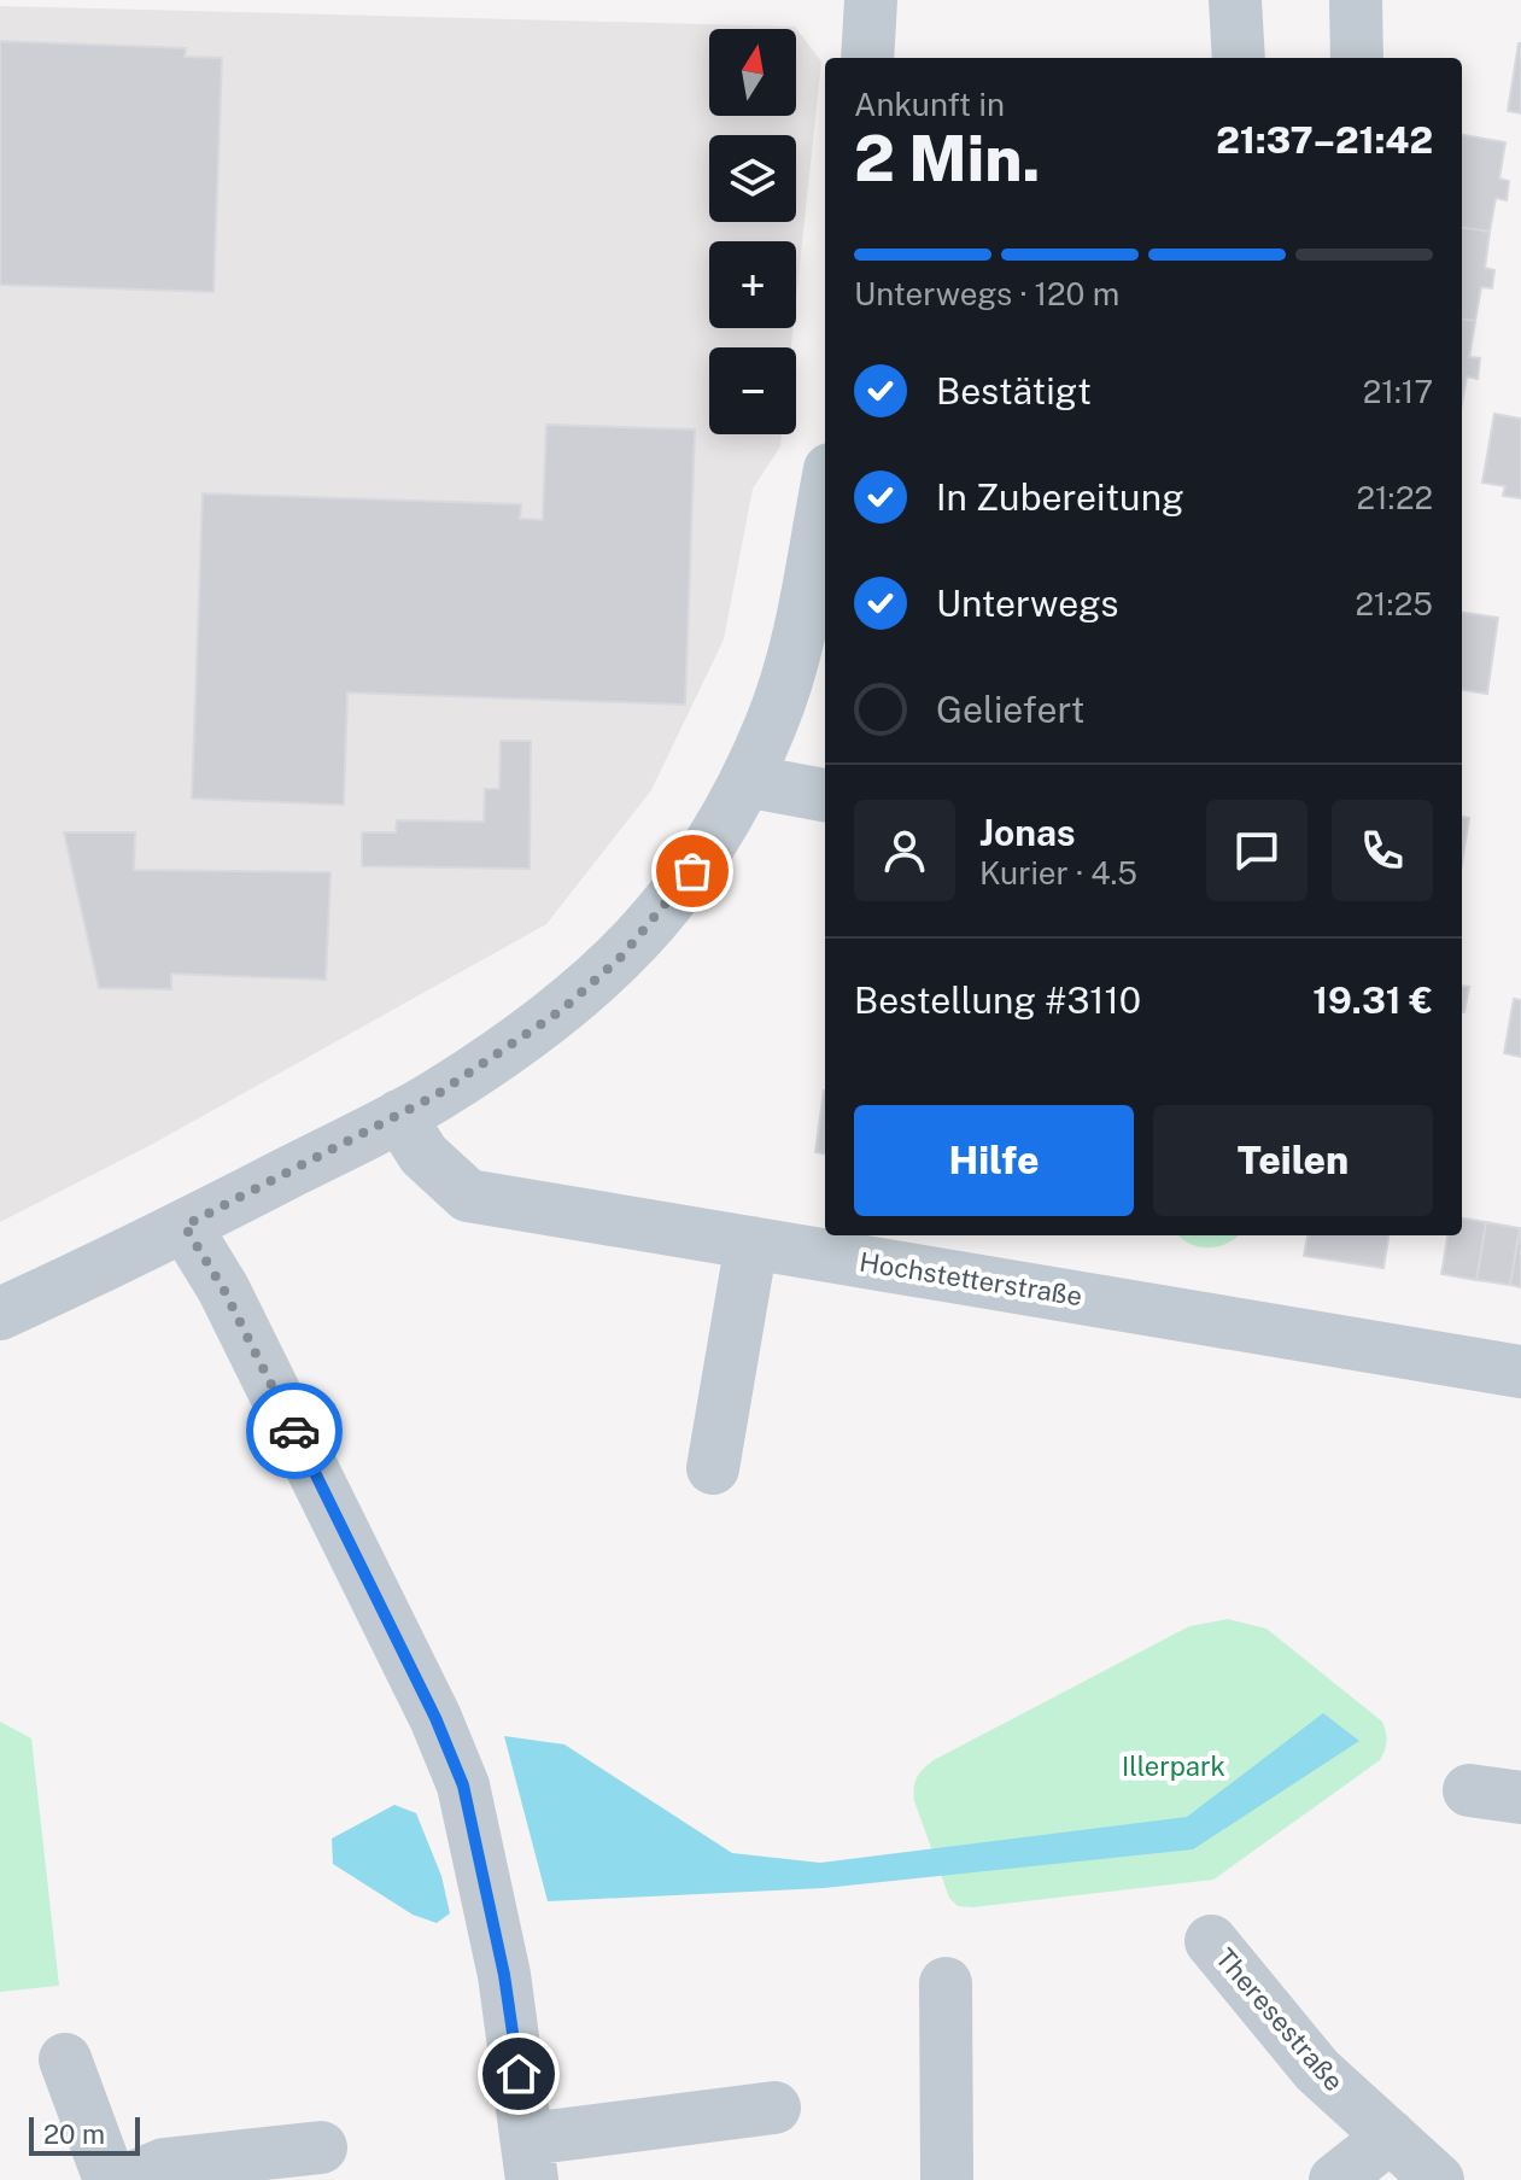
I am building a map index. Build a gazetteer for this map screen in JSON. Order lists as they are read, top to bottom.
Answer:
{
  "streets": {
    "street": ["Hochstetterstraße", "Theresestraße"]
  },
  "parks": ["Illerpark"],
  "scale_bar": "20 m",
  "north": "top",
  "page": {
    "map_buttons": ["+", "−"],
    "heading": ["2 Min.", "Ankunft in", "21:37–21:42"],
    "panel": [
      "Jonas",
      "Kurier · 4.5",
      "Bestellung #3110",
      "19.31 €"
    ],
    "bar": "Unterwegs · 120 m",
    "list": [
      ["Bestätigt", "21:17"],
      ["In Zubereitung", "21:22"],
      ["Unterwegs", "21:25"],
      "Geliefert"
    ],
    "buttons": ["Hilfe", "Teilen"],
    "scale": "20 m"
  }
}
